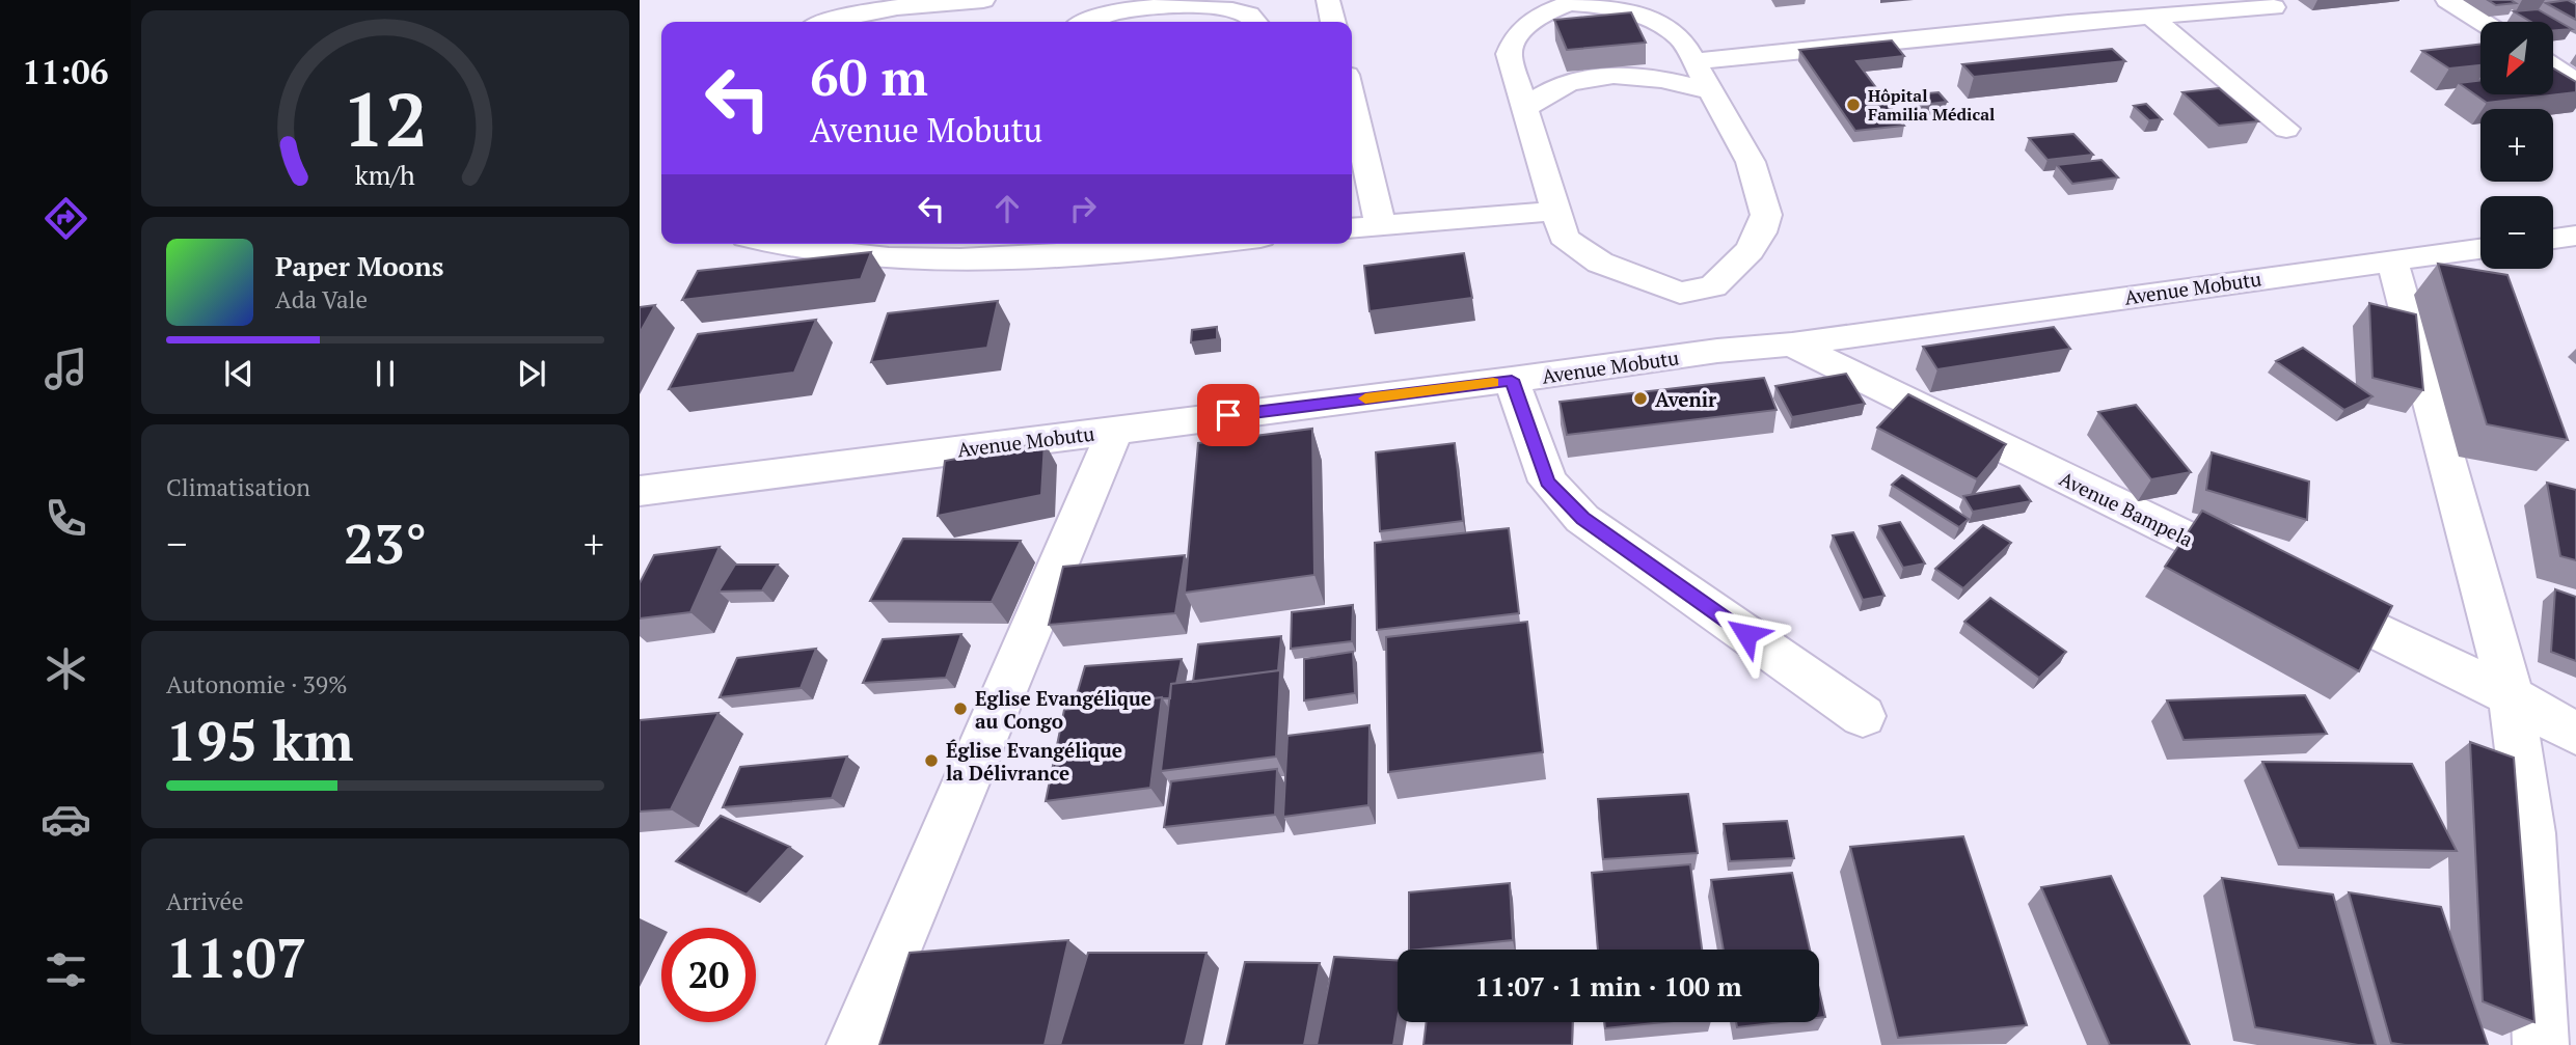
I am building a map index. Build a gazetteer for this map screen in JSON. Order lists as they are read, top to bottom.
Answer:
{
  "streets": {
    "street": ["Avenue Mobutu", "Avenue Bampela"]
  },
  "crossings": [
    ["Avenue Mobutu", "Avenue Bampela"]
  ],
  "places": [
    "Hôpital Familia Médical",
    "Avenir",
    "Eglise Evangélique au Congo",
    "Église Evangélique la Délivrance"
  ],
  "north": "bottom left",
  "page": {
    "tabs": "11:06",
    "map_buttons": ["+", "−"],
    "turn": ["60 m", "Avenue Mobutu"],
    "song": ["Paper Moons", "Ada Vale"],
    "tile": [
      "Climatisation",
      ["Autonomie · 39%", "195 km"],
      ["Arrivée", "11:07"]
    ],
    "heat": ["−", "23°", "+"],
    "limit": "20",
    "trip": "11:07 · 1 min · 100 m",
    "gauge": ["12", "km/h"]
  }
}
